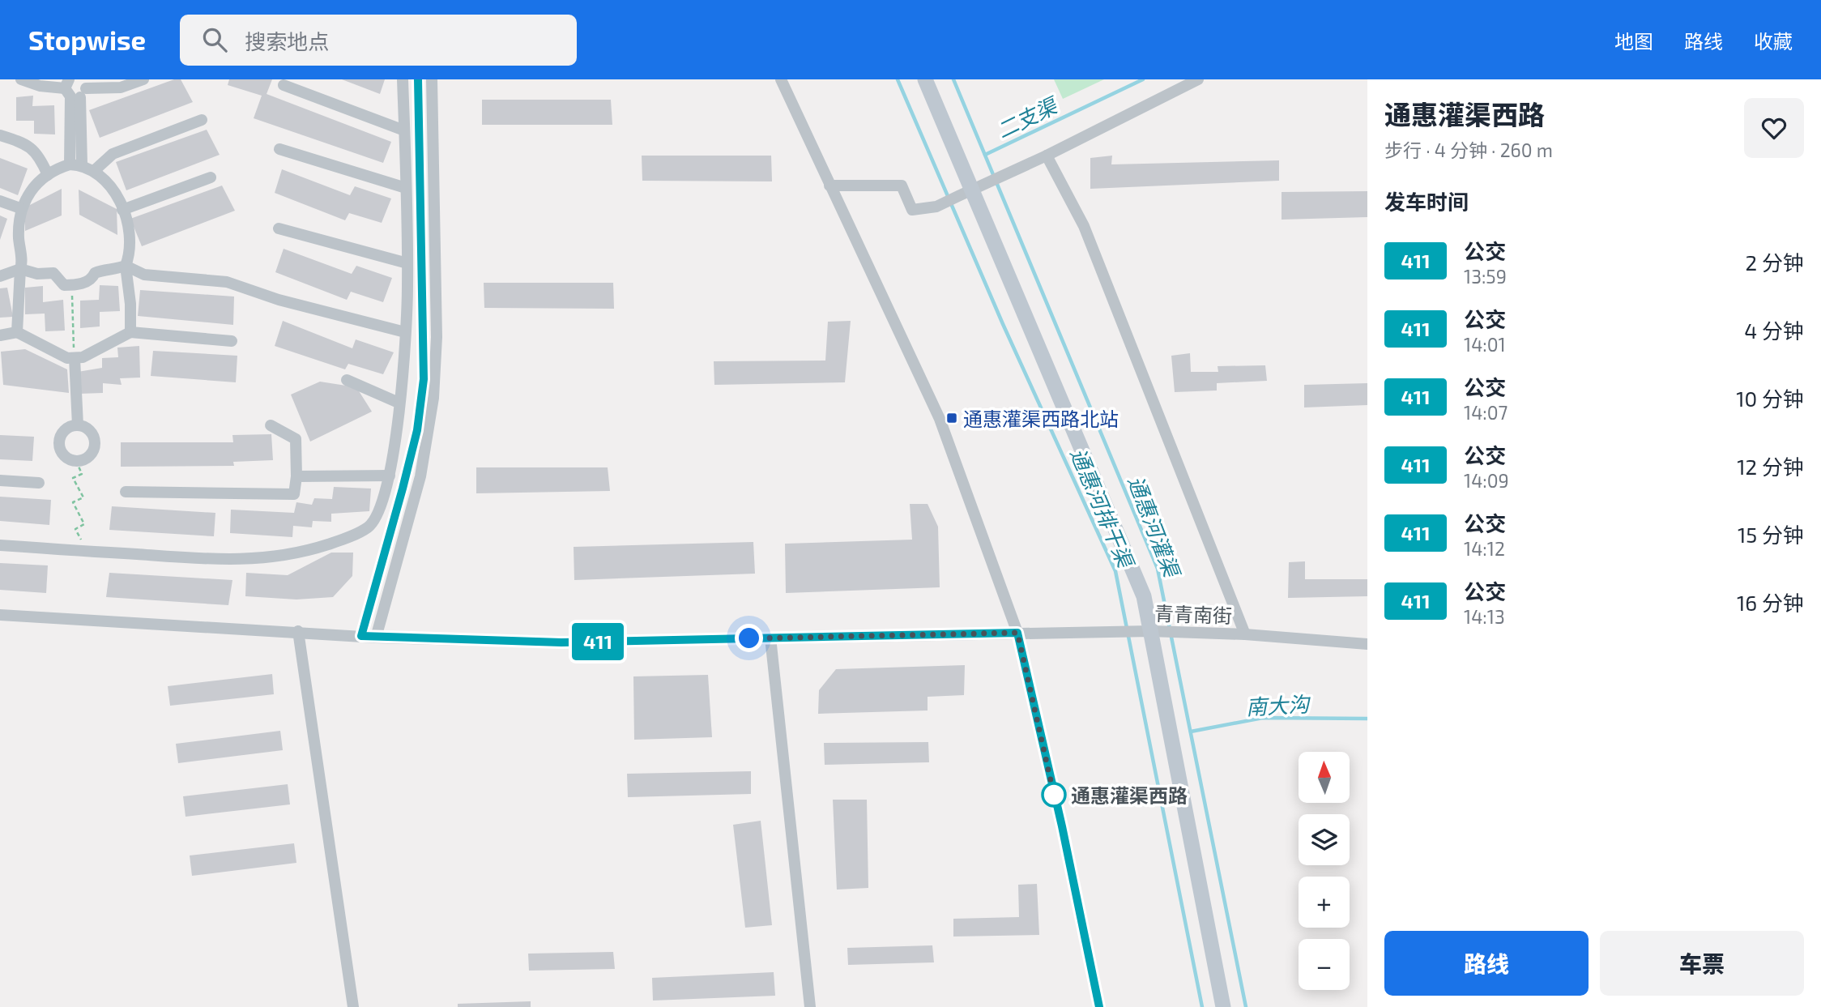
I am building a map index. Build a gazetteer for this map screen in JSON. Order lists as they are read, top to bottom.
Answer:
{
  "streets": {
    "street": ["青青南街"]
  },
  "water": [
    "二支渠",
    "通惠河排干渠",
    "通惠河灌渠",
    "南大沟"
  ],
  "places": {
    "transit": ["通惠灌渠西路北站"],
    "other": ["通惠灌渠西路"]
  },
  "lines": ["bus line 411"],
  "north": "top",
  "page": {
    "header": "Stopwise",
    "search": "搜索地点",
    "nav": ["地图", "路线", "收藏"],
    "on_map": "411",
    "heading": [
      ["通惠灌渠西路", "步行 · 4 分钟 · 260 m"],
      "发车时间"
    ],
    "list": [
      {
        "mark": "411",
        "name": "公交",
        "note": "13:59",
        "value": "2 分钟"
      },
      {
        "mark": "411",
        "name": "公交",
        "note": "14:01",
        "value": "4 分钟"
      },
      {
        "mark": "411",
        "name": "公交",
        "note": "14:07",
        "value": "10 分钟"
      },
      {
        "mark": "411",
        "name": "公交",
        "note": "14:09",
        "value": "12 分钟"
      },
      {
        "mark": "411",
        "name": "公交",
        "note": "14:12",
        "value": "15 分钟"
      },
      {
        "mark": "411",
        "name": "公交",
        "note": "14:13",
        "value": "16 分钟"
      }
    ],
    "map_buttons": ["+", "−"],
    "buttons": ["路线", "车票"]
  }
}
